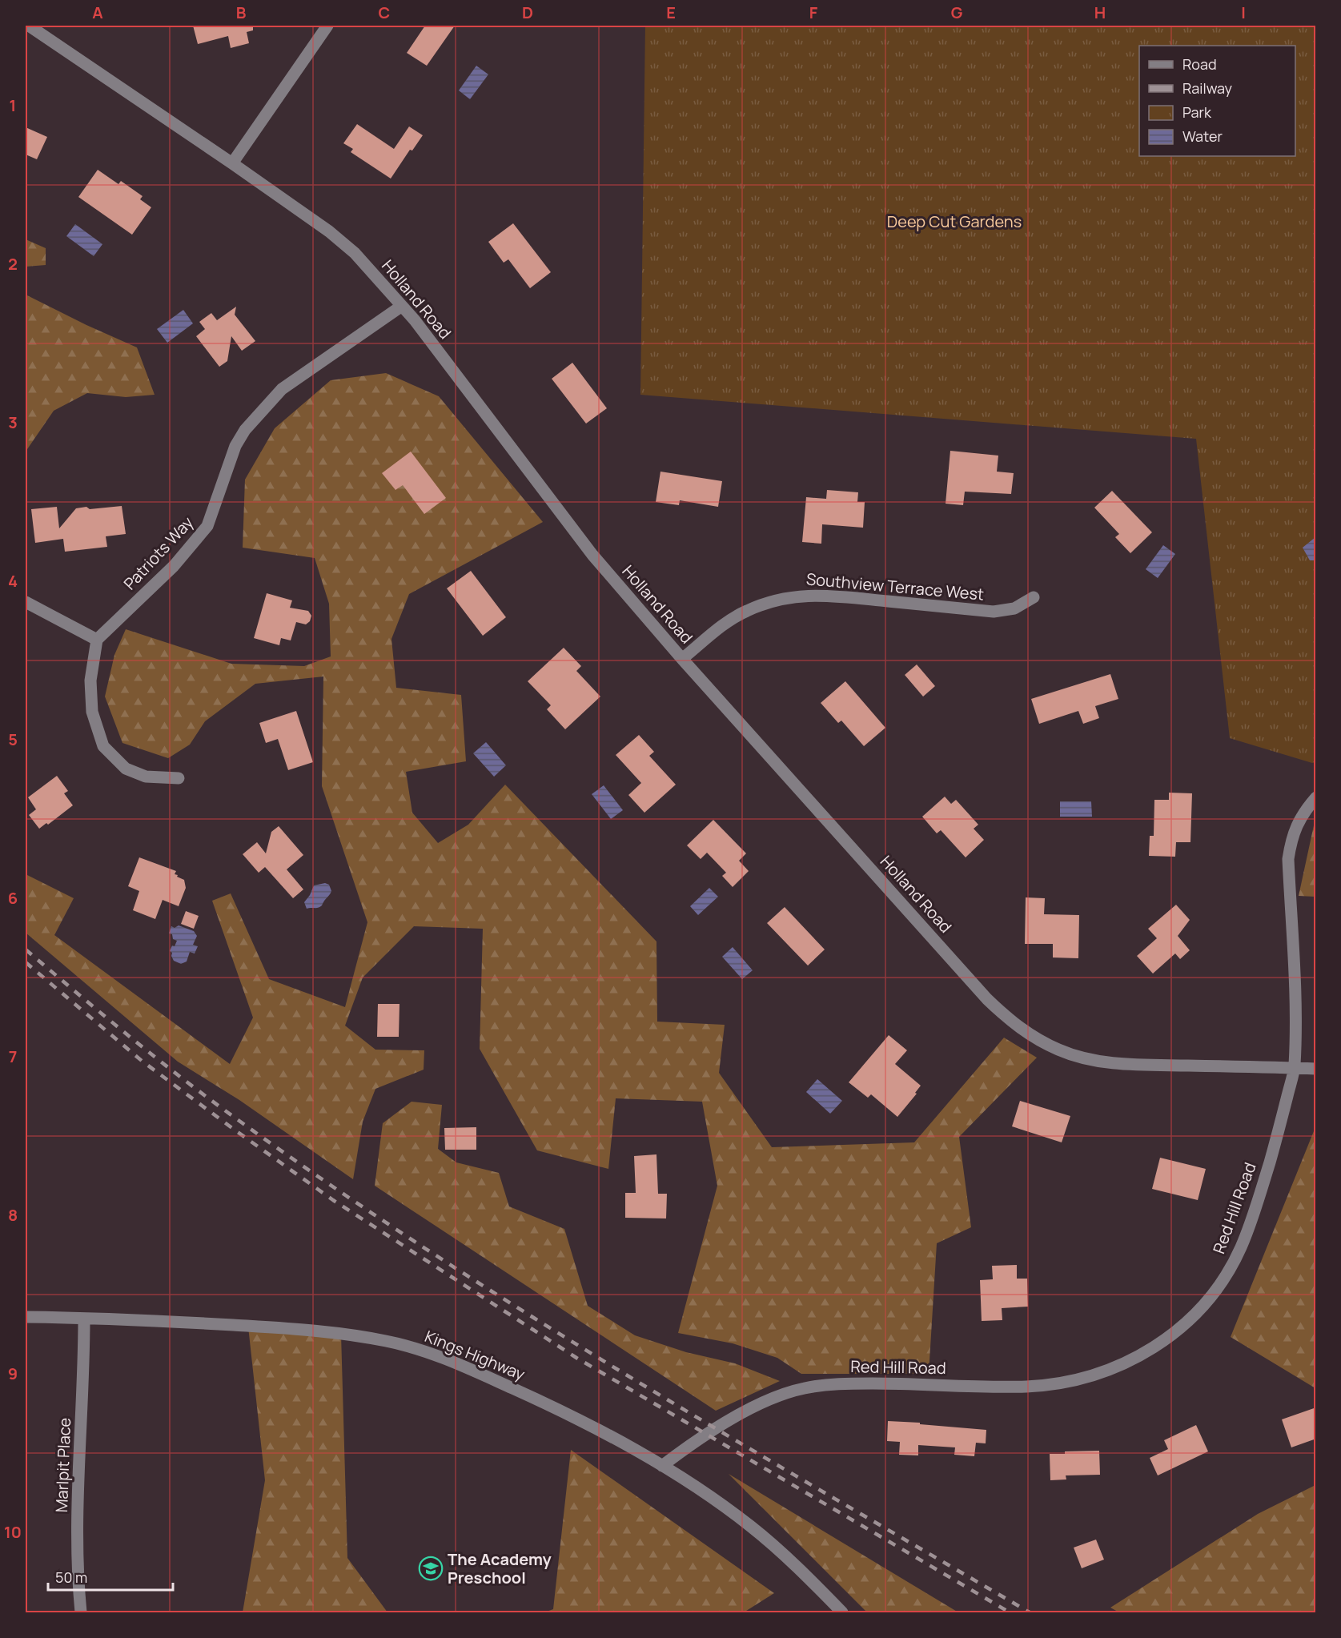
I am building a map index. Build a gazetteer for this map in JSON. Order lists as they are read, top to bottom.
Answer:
{
  "streets": {
    "street": [
      "Holland Road",
      "Patriots Way",
      "Southview Terrace West",
      "Red Hill Road",
      "Kings Highway",
      "Marlpit Place"
    ]
  },
  "crossings": [
    ["Holland Road", "Patriots Way"],
    ["Holland Road", "Southview Terrace West"],
    ["Holland Road", "Red Hill Road"],
    ["Red Hill Road", "Kings Highway"],
    ["Kings Highway", "Marlpit Place"]
  ],
  "parks": ["Deep Cut Gardens"],
  "places": {
    "school or university": ["The Academy Preschool"]
  },
  "legend": [
    "Road",
    "Railway",
    "Park",
    "Water"
  ],
  "scale_bar": "50 m",
  "grid": {
    "columns": [
      "A",
      "B",
      "C",
      "D",
      "E",
      "F",
      "G",
      "H",
      "I"
    ],
    "rows": [
      "1",
      "2",
      "3",
      "4",
      "5",
      "6",
      "7",
      "8",
      "9",
      "10"
    ]
  }
}
